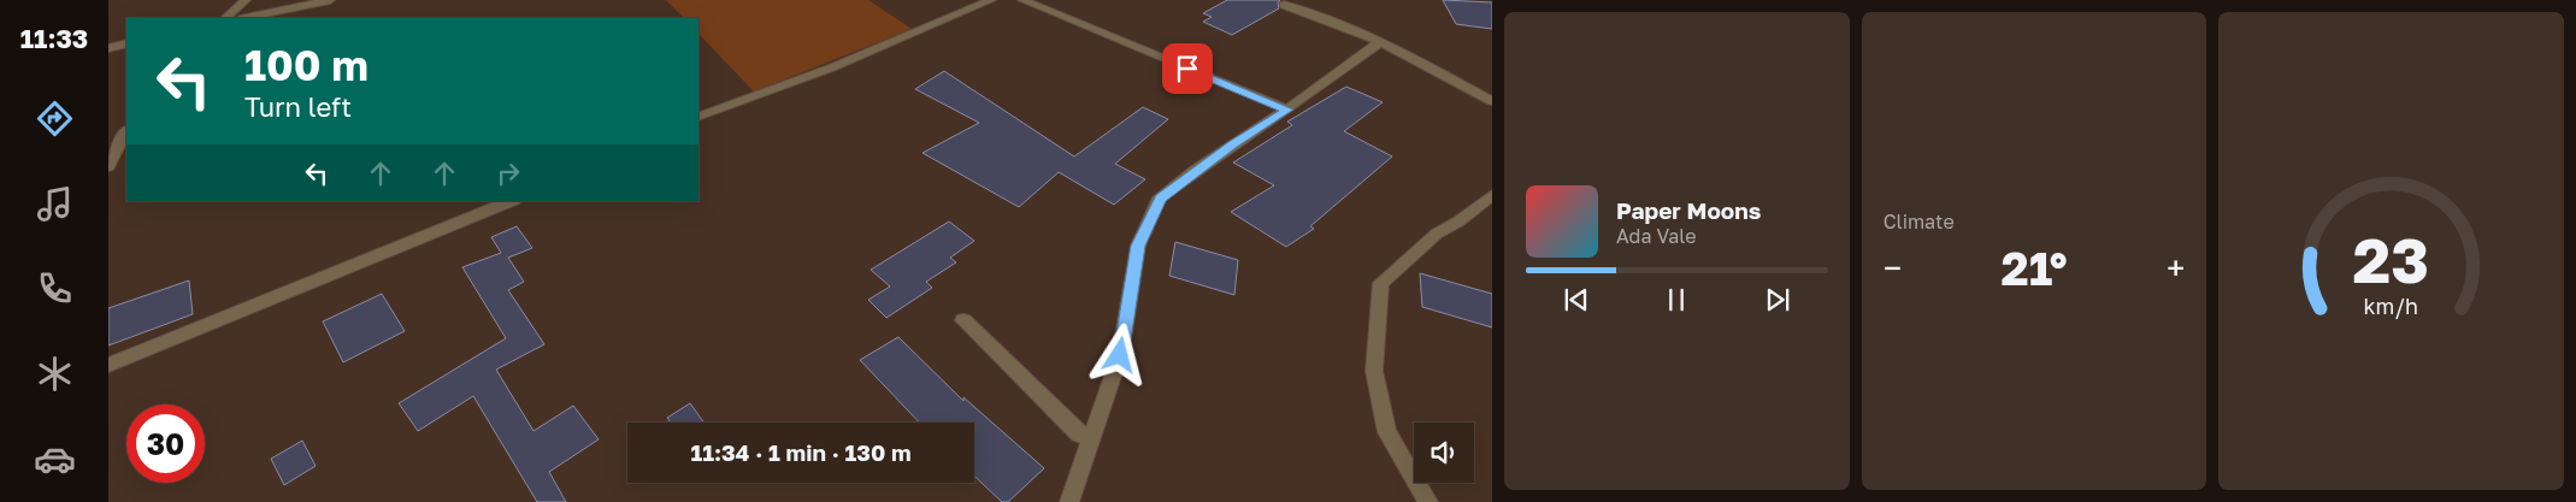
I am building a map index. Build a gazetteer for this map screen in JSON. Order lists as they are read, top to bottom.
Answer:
{
  "page": {
    "tabs": "11:33",
    "tile": "Climate",
    "turn": ["100 m", "Turn left"],
    "song": ["Paper Moons", "Ada Vale"],
    "heat": ["−", "21°", "+"],
    "limit": "30",
    "trip": "11:34 · 1 min · 130 m",
    "gauge": ["23", "km/h"]
  }
}
